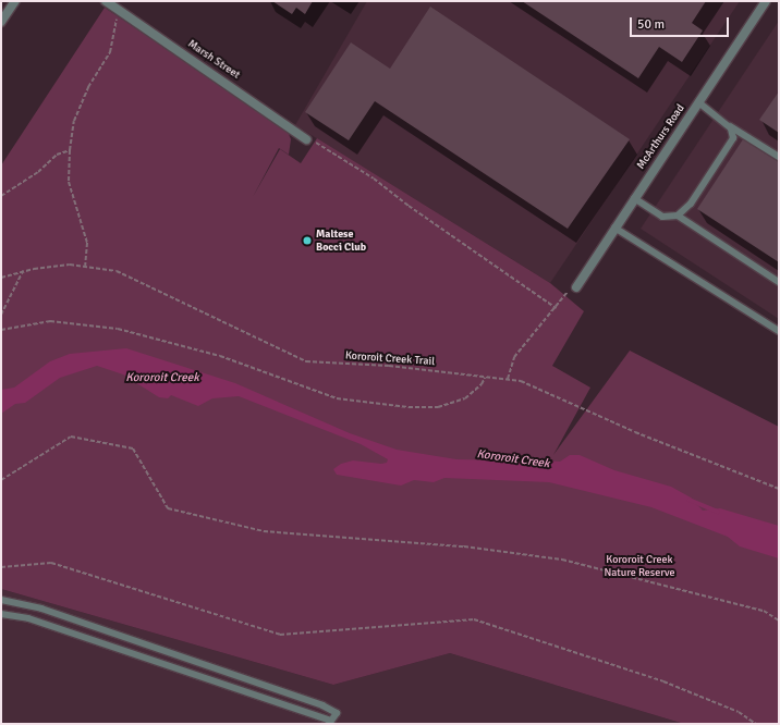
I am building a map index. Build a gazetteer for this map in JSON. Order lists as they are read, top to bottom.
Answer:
{
  "streets": {
    "street": ["Marsh Street", "McArthurs Road"],
    "path": ["Kororoit Creek Trail"]
  },
  "water": ["Kororoit Creek"],
  "parks": ["Kororoit Creek Nature Reserve"],
  "places": ["Maltese Bocci Club"],
  "scale_bar": "50 m"
}
